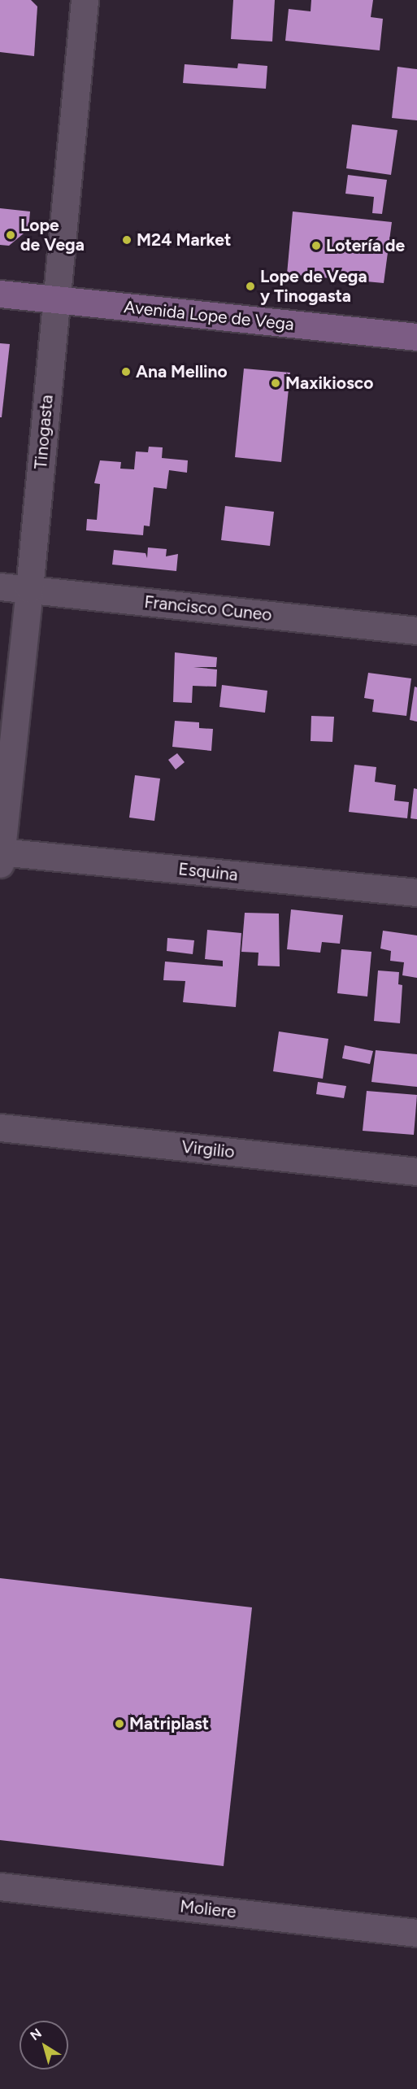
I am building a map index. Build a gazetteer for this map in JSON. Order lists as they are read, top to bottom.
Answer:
{
  "streets": {
    "main road": ["Avenida Lope de Vega"],
    "street": [
      "Tinogasta",
      "Francisco Cuneo",
      "Esquina",
      "Virgilio",
      "Moliere"
    ]
  },
  "crossings": [
    ["Avenida Lope de Vega", "Tinogasta"],
    ["Tinogasta", "Francisco Cuneo"],
    ["Tinogasta", "Esquina"]
  ],
  "places": [
    "Lope de Vega",
    "M24 Market",
    "Lotería de",
    "Lope de Vega y Tinogasta",
    "Ana Mellino",
    "Maxikiosco",
    "Matriplast"
  ],
  "north": "top left"
}
